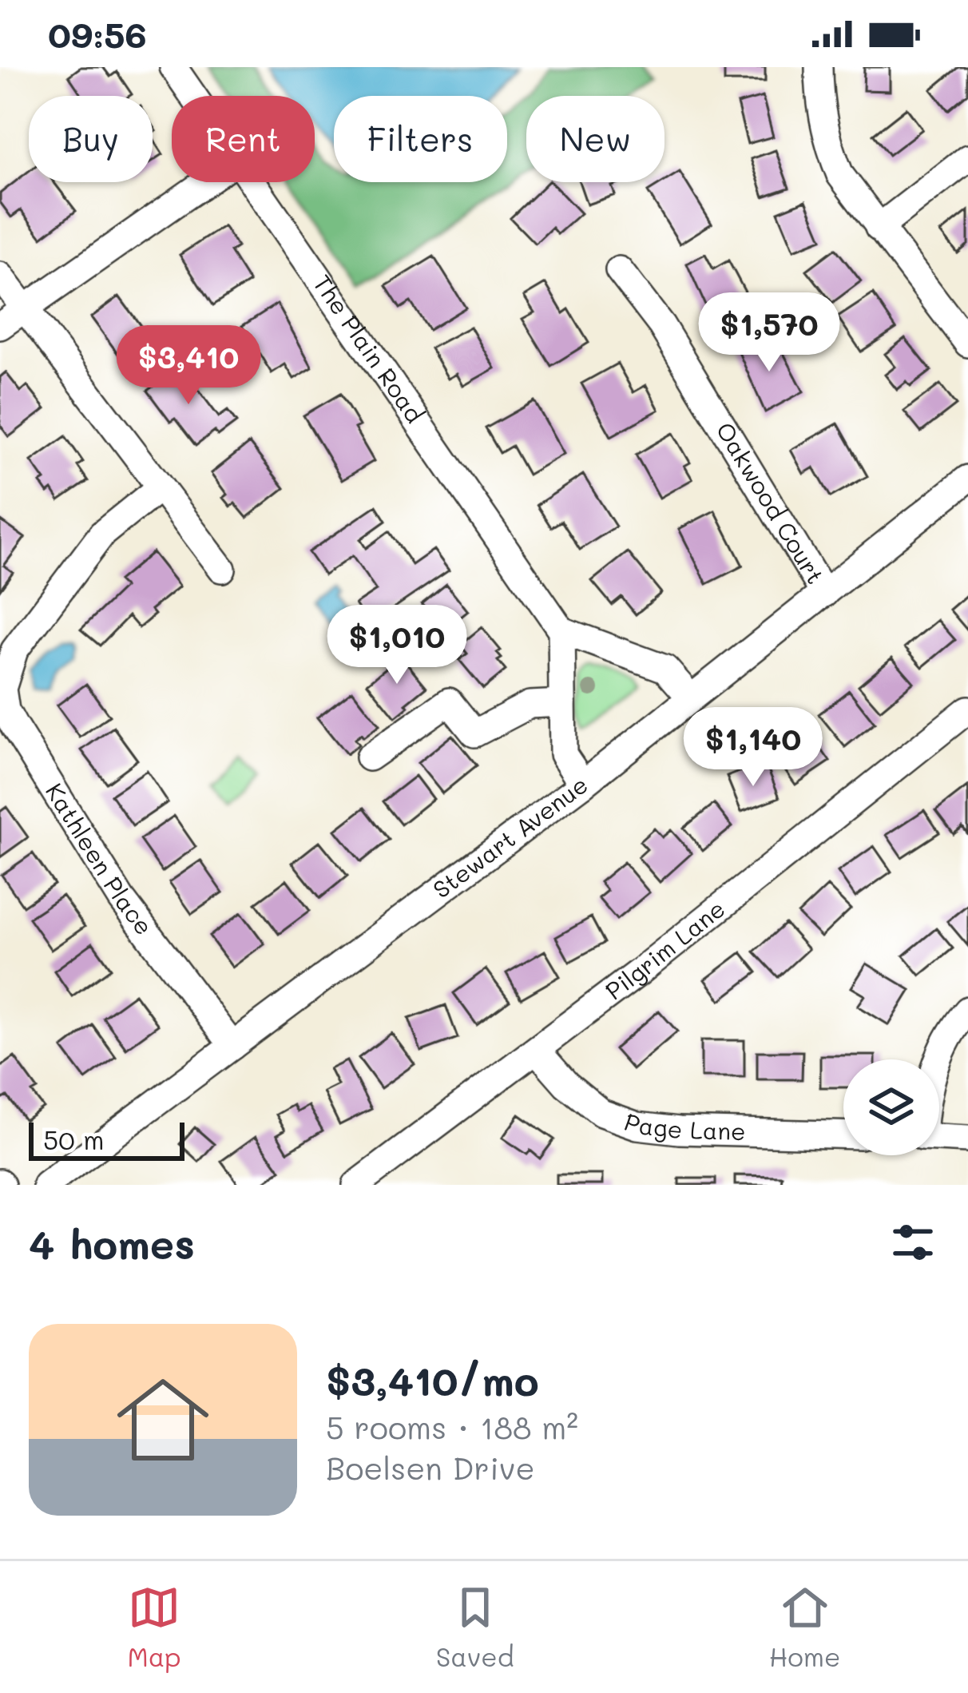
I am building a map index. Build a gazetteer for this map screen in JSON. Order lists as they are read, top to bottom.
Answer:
{
  "streets": {
    "street": [
      "The Plain Road",
      "Oakwood Court",
      "Stewart Avenue",
      "Kathleen Place",
      "Pilgrim Lane",
      "Page Lane"
    ]
  },
  "crossings": [
    ["Oakwood Court", "Stewart Avenue"],
    ["Stewart Avenue", "Kathleen Place"],
    ["Pilgrim Lane", "Page Lane"]
  ],
  "scale_bar": "50 m",
  "page": {
    "status": "09:56",
    "chip": [
      "Buy",
      "Rent",
      "Filters",
      "New"
    ],
    "price": [
      "$1,570",
      "$3,410",
      "$1,010",
      "$1,140"
    ],
    "scale": "50 m",
    "heading": "4 homes",
    "list": [
      {
        "name": "$3,410/mo",
        "note": "5 rooms · 188 m² · Boelsen Drive"
      }
    ],
    "tabs": ["Map", "Saved", "Home"]
  }
}
